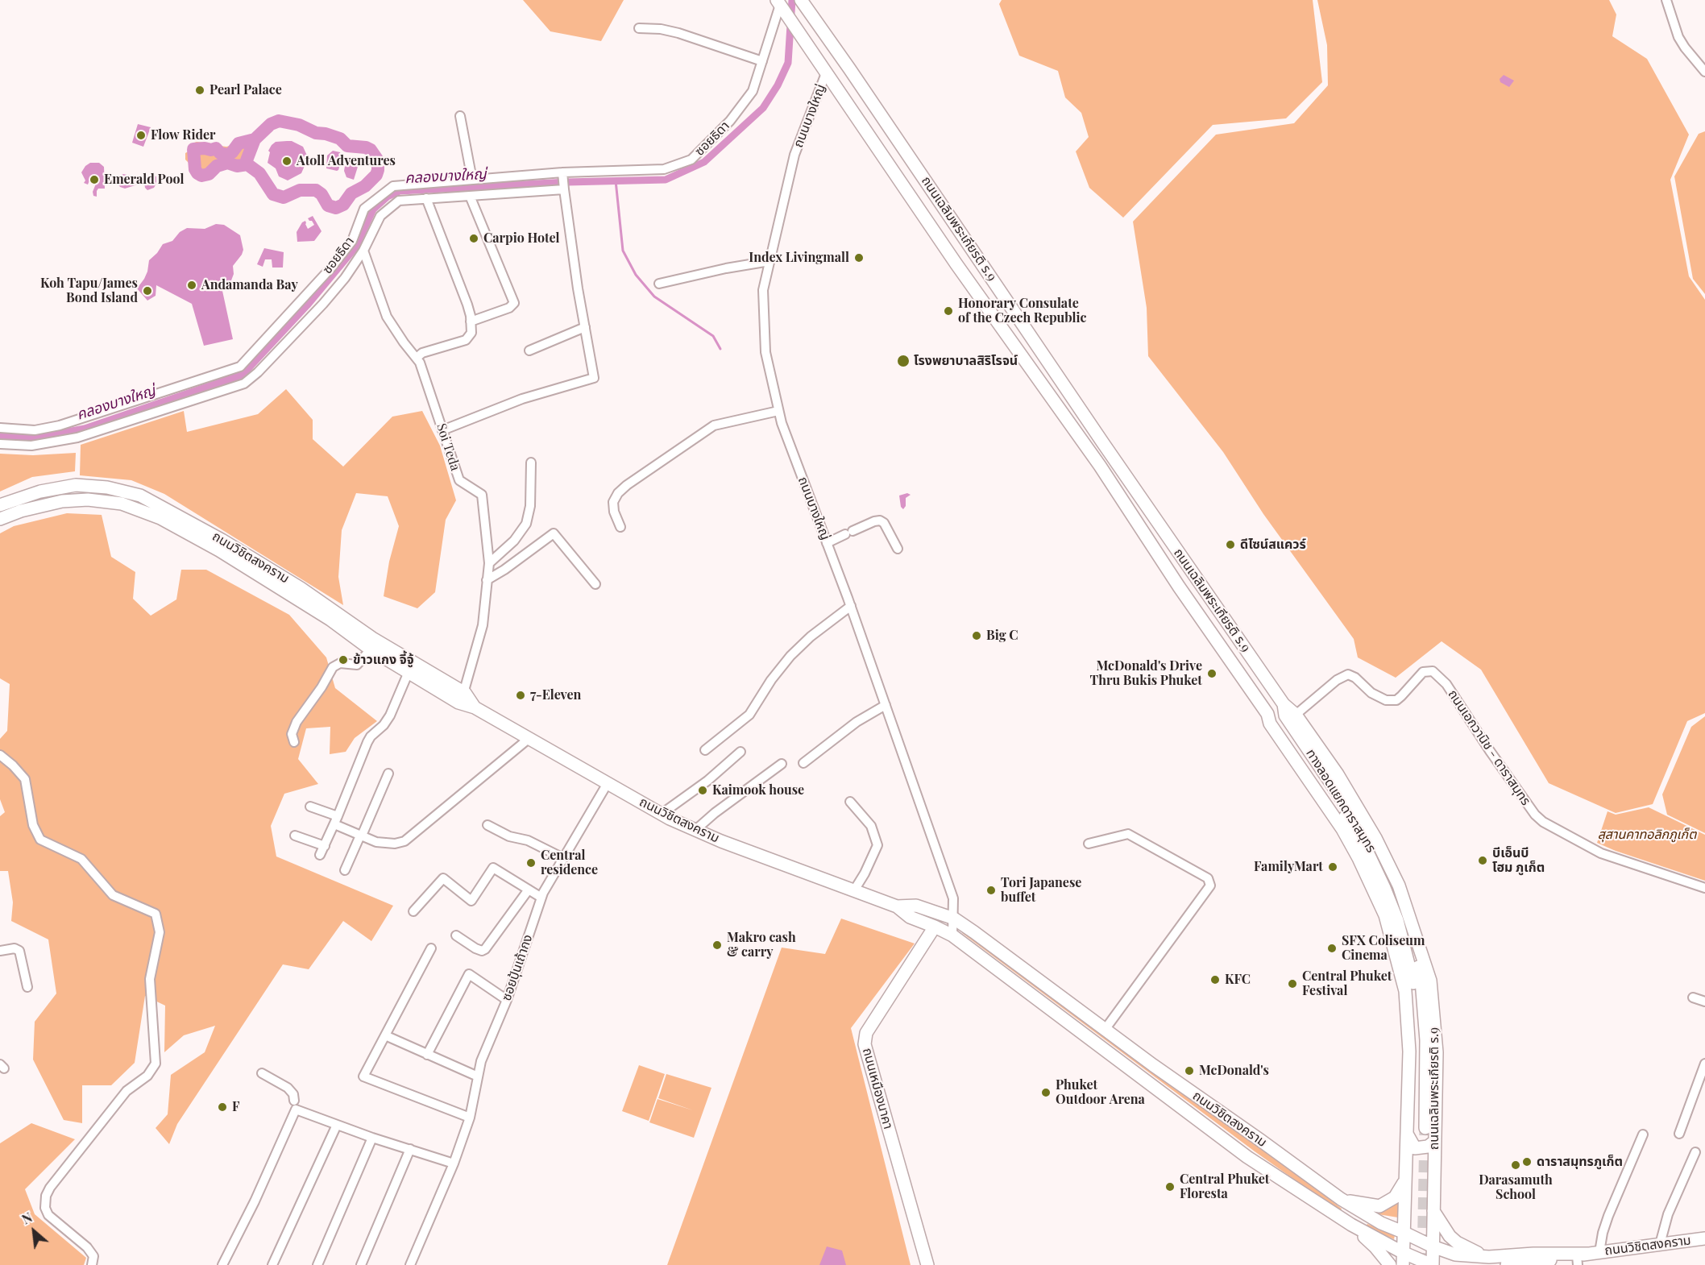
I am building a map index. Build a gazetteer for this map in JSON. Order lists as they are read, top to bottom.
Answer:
{
  "streets": {
    "main road": [
      "ถนนเฉลิมพระเกียรติ ร.9",
      "ถนนวิชิตสงคราม",
      "ทางลอดแยกดาราสมุทร",
      "ถนนเหมืองนาคา"
    ],
    "street": [
      "ถนนบางใหญ่",
      "ซอยธิดา",
      "Soi Teda",
      "ถนนเอกวานิช - ดาราสมุทร",
      "ซอยปุ้นเถ้ากง"
    ]
  },
  "crossings": [
    ["ถนนบางใหญ่", "ถนนเฉลิมพระเกียรติ ร.9"],
    ["ถนนบางใหญ่", "ถนนวิชิตสงคราม"],
    ["ซอยธิดา", "ถนนเฉลิมพระเกียรติ ร.9"],
    ["ถนนเฉลิมพระเกียรติ ร.9", "ถนนวิชิตสงคราม"],
    ["ถนนเฉลิมพระเกียรติ ร.9", "ถนนเอกวานิช - ดาราสมุทร"],
    ["ถนนเฉลิมพระเกียรติ ร.9", "ทางลอดแยกดาราสมุทร"],
    ["Soi Teda", "ถนนวิชิตสงคราม"],
    ["ถนนวิชิตสงคราม", "ซอยปุ้นเถ้ากง"],
    ["ถนนวิชิตสงคราม", "ถนนเหมืองนาคา"]
  ],
  "water": ["คลองบางใหญ่"],
  "parks": ["สุสานคาทอลิกภูเก็ต"],
  "places": [
    "Pearl Palace",
    "Flow Rider",
    "Atoll Adventures",
    "Emerald Pool",
    "Carpio Hotel",
    "Index Livingmall",
    "Andamanda Bay",
    "Koh Tapu/James Bond Island",
    "Honorary Consulate of the Czech Republic",
    "โรงพยาบาลสิริโรจน์",
    "ดีไซน์สแควร์",
    "Big C",
    "ข้าวแกง จี้จู้",
    "McDonald's Drive Thru Bukis Phuket",
    "7-Eleven",
    "Kaimook house",
    "บีเอ็นบี โฮม ภูเก็ต",
    "Central residence",
    "FamilyMart",
    "Tori Japanese buffet",
    "Makro cash & carry",
    "SFX Coliseum Cinema",
    "KFC",
    "Central Phuket Festival",
    "McDonald's",
    "Phuket Outdoor Arena",
    "F",
    "ดาราสมุทรภูเก็ต",
    "Darasamuth School",
    "Central Phuket Floresta"
  ],
  "north": "top left"
}
